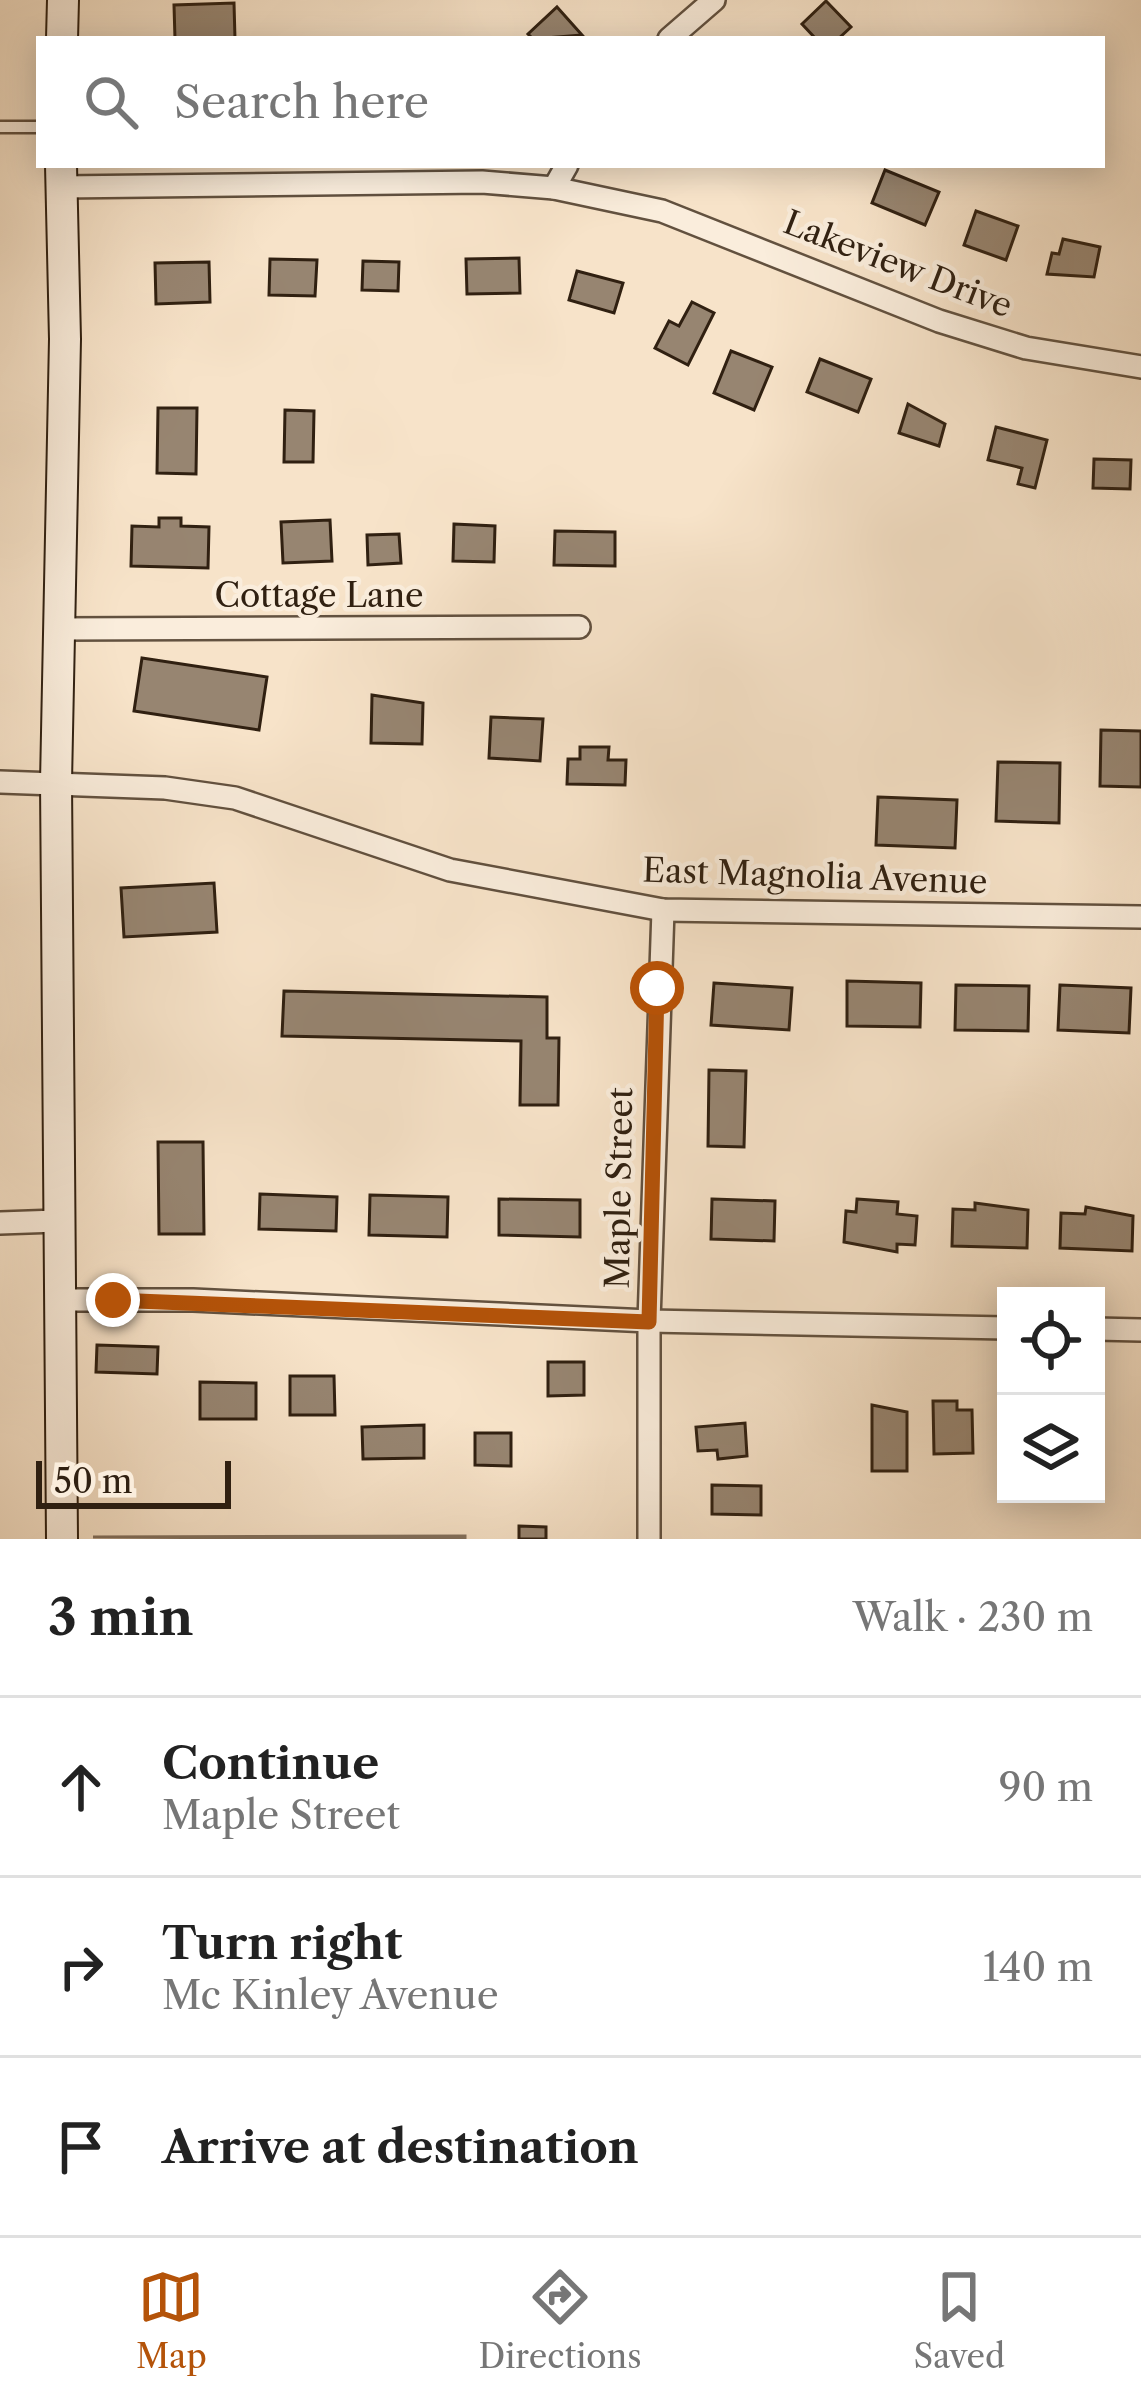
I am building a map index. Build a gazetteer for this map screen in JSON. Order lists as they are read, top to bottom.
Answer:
{
  "streets": {
    "street": [
      "Lakeview Drive",
      "Cottage Lane",
      "East Magnolia Avenue",
      "Maple Street"
    ]
  },
  "crossings": [
    ["East Magnolia Avenue", "Maple Street"]
  ],
  "scale_bar": "50 m",
  "page": {
    "search": "Search here",
    "scale": "50 m",
    "heading": ["3 min", "Walk · 230 m"],
    "list": [
      ["Continue", "Maple Street", "90 m"],
      ["Turn right", "Mc Kinley Avenue", "140 m"],
      "Arrive at destination"
    ],
    "nav": ["Map", "Directions", "Saved"]
  }
}
